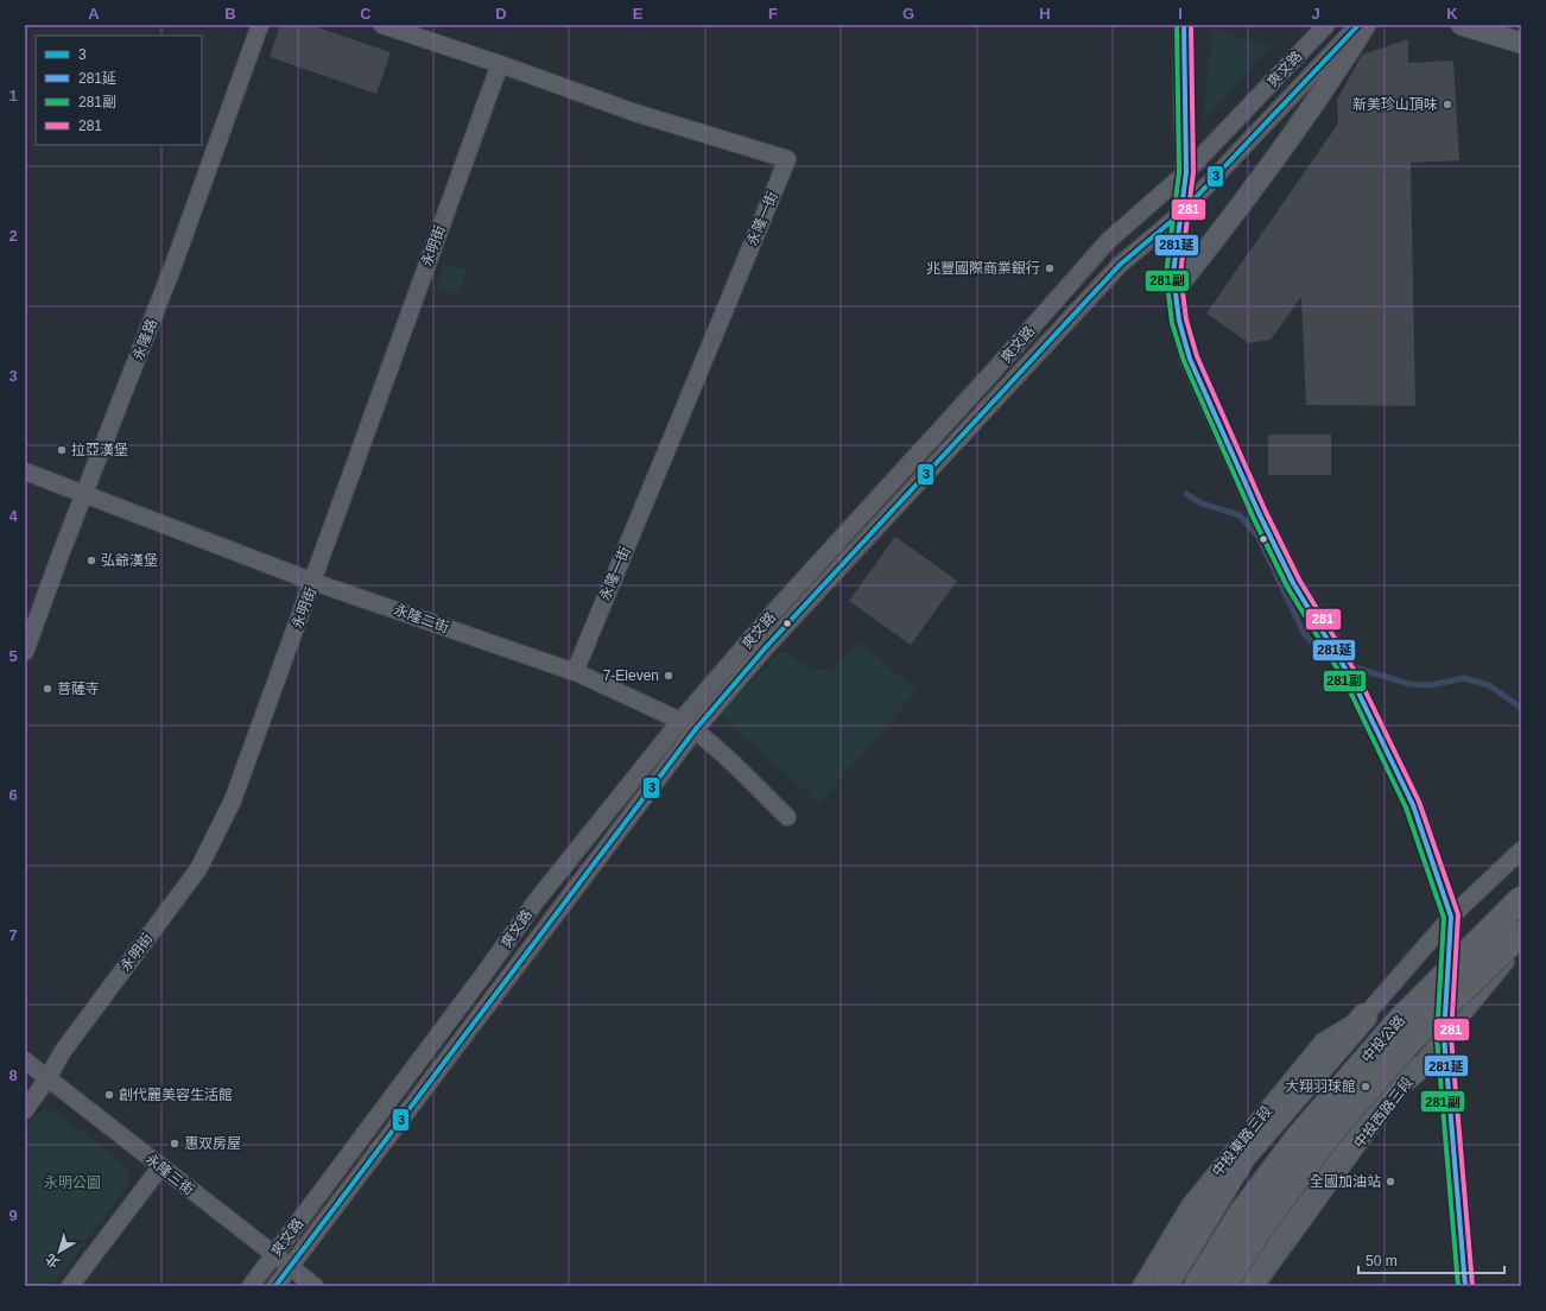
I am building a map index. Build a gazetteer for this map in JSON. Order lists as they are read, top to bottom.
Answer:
{
  "streets": {
    "main road": ["中投公路"],
    "street": [
      "爽文路",
      "永隆一街",
      "永明街",
      "永隆路",
      "永隆二街",
      "中投西路三段",
      "中投東路三段",
      "永隆三街"
    ]
  },
  "crossings": [
    ["爽文路", "永隆二街"],
    ["爽文路", "永隆三街"],
    ["永隆一街", "永明街"],
    ["永隆一街", "永隆二街"],
    ["永明街", "永隆二街"],
    ["永明街", "永隆三街"],
    ["永隆路", "永隆二街"]
  ],
  "parks": ["永明公園"],
  "places": [
    "新美珍山頂味",
    "兆豐國際商業銀行",
    "拉亞漢堡",
    "弘爺漢堡",
    "7-Eleven",
    "菩薩寺",
    "大翔羽球館",
    "創代麗美容生活館",
    "惠双房屋",
    "全國加油站"
  ],
  "lines": [
    "transit line 3",
    "transit line 281延",
    "transit line 281副",
    "transit line 281"
  ],
  "legend": [
    "3",
    "281延",
    "281副",
    "281"
  ],
  "scale_bar": "50 m",
  "north": "bottom left",
  "grid": {
    "columns": [
      "A",
      "B",
      "C",
      "D",
      "E",
      "F",
      "G",
      "H",
      "I",
      "J",
      "K"
    ],
    "rows": [
      "1",
      "2",
      "3",
      "4",
      "5",
      "6",
      "7",
      "8",
      "9"
    ]
  }
}
